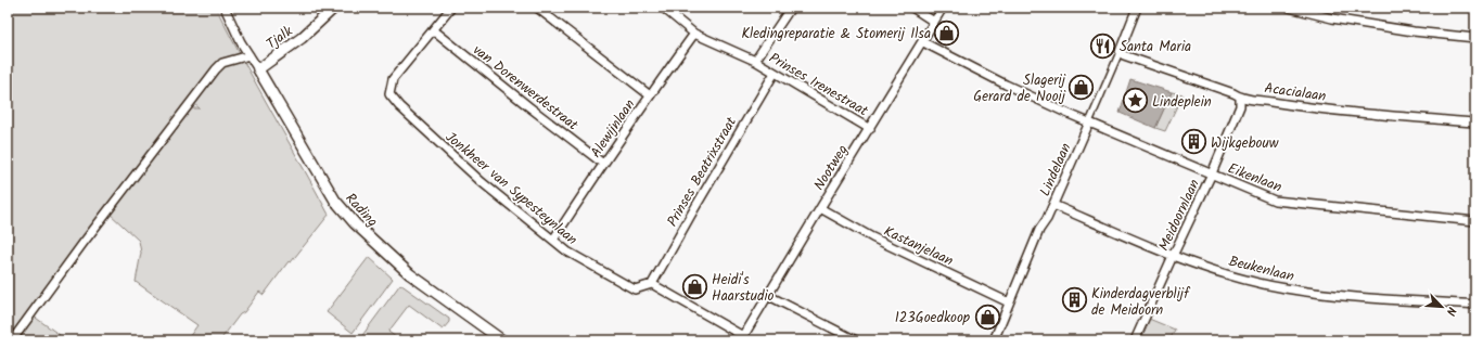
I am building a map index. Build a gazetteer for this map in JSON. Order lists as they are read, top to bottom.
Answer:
{
  "streets": {
    "street": [
      "Tjalk",
      "Prinses Irenestraat",
      "van Dorenwerdestraat",
      "Acacialaan",
      "Alewijnlaan",
      "Nootweg",
      "Lindelaan",
      "Prinses Beatrixstraat",
      "Eikenlaan",
      "Jonkheer van Sypesteynlaan",
      "Rading",
      "Meidoornlaan",
      "Kastanjelaan",
      "Beukenlaan"
    ]
  },
  "crossings": [
    ["Tjalk", "Rading"],
    ["Prinses Irenestraat", "Alewijnlaan"],
    ["Prinses Irenestraat", "Nootweg"],
    ["Prinses Irenestraat", "Prinses Beatrixstraat"],
    ["van Dorenwerdestraat", "Alewijnlaan"],
    ["van Dorenwerdestraat", "Jonkheer van Sypesteynlaan"],
    ["Acacialaan", "Lindelaan"],
    ["Acacialaan", "Meidoornlaan"],
    ["Alewijnlaan", "Jonkheer van Sypesteynlaan"],
    ["Nootweg", "Eikenlaan"],
    ["Nootweg", "Kastanjelaan"],
    ["Lindelaan", "Eikenlaan"],
    ["Lindelaan", "Kastanjelaan"],
    ["Lindelaan", "Beukenlaan"],
    ["Prinses Beatrixstraat", "Jonkheer van Sypesteynlaan"],
    ["Eikenlaan", "Meidoornlaan"],
    ["Meidoornlaan", "Beukenlaan"]
  ],
  "places": {
    "shop": [
      "Kledingreparatie & Stomerij Ilsa",
      "Slagerij Gerard de Nooij",
      "Heidi's Haarstudio",
      "123Goedkoop"
    ],
    "restaurant": ["Santa Maria"],
    "place": ["Lindeplein"],
    "building": ["Wijkgebouw", "Kinderdagverblijf de Meidoorn"]
  },
  "north": "bottom right"
}
